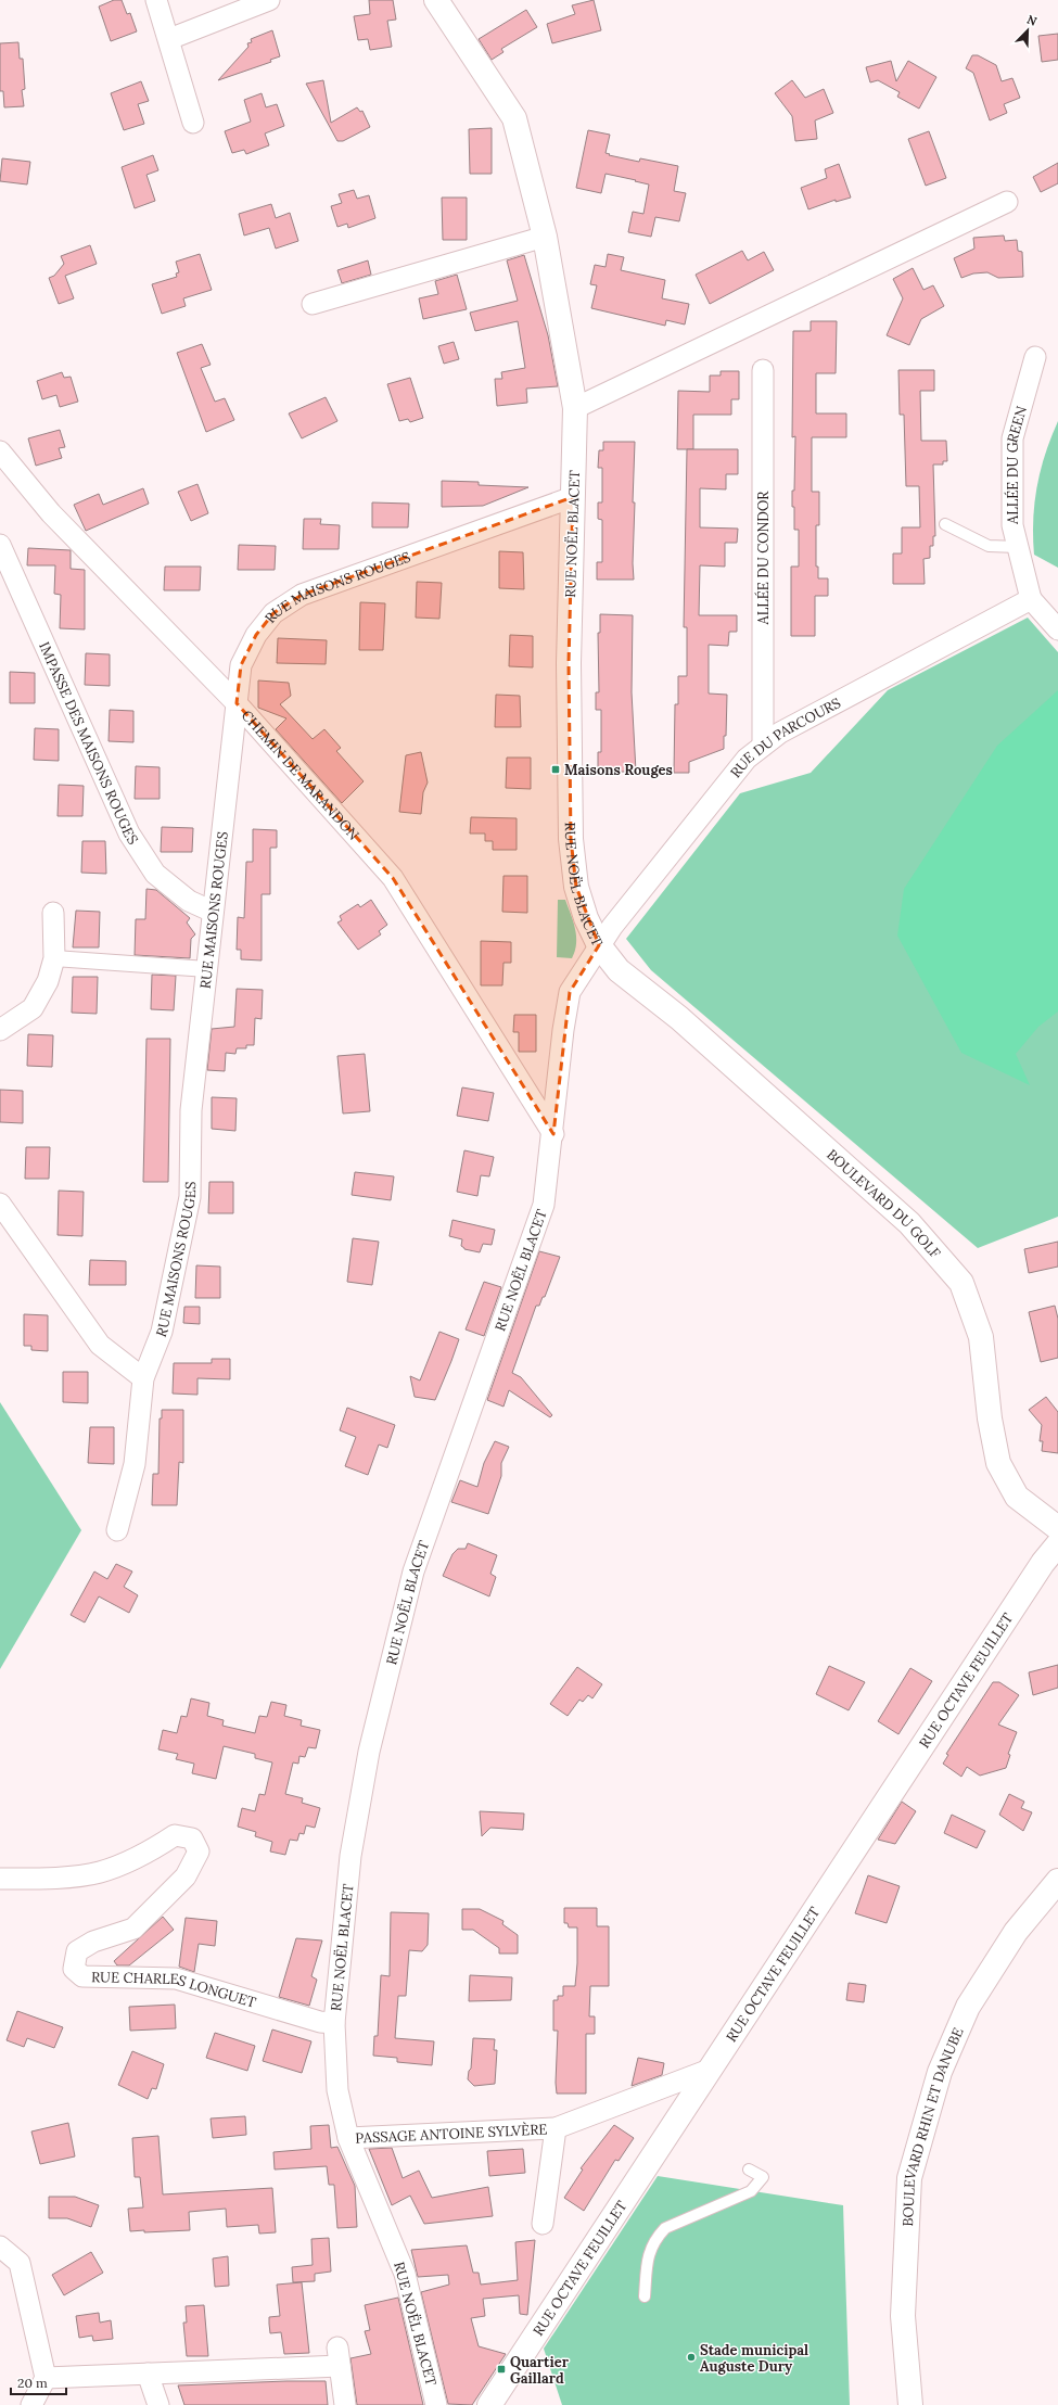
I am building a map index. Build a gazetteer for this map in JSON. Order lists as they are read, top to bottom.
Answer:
{
  "streets": {
    "street": [
      "ALLÉE DU GREEN",
      "RUE NOËL BLACET",
      "ALLÉE DU CONDOR",
      "RUE MAISONS ROUGES",
      "RUE DU PARCOURS",
      "IMPASSE DES MAISONS ROUGES",
      "CHEMIN DE MARANDON",
      "BOULEVARD DU GOLF",
      "RUE OCTAVE FEUILLET",
      "RUE CHARLES LONGUET",
      "BOULEVARD RHIN ET DANUBE",
      "PASSAGE ANTOINE SYLVÈRE"
    ]
  },
  "crossings": [
    ["ALLÉE DU GREEN", "RUE DU PARCOURS"],
    ["RUE NOËL BLACET", "RUE MAISONS ROUGES"],
    ["RUE NOËL BLACET", "RUE DU PARCOURS"],
    ["RUE NOËL BLACET", "CHEMIN DE MARANDON"],
    ["RUE NOËL BLACET", "BOULEVARD DU GOLF"],
    ["RUE NOËL BLACET", "RUE CHARLES LONGUET"],
    ["RUE NOËL BLACET", "PASSAGE ANTOINE SYLVÈRE"],
    ["ALLÉE DU CONDOR", "RUE DU PARCOURS"],
    ["RUE MAISONS ROUGES", "IMPASSE DES MAISONS ROUGES"],
    ["RUE MAISONS ROUGES", "CHEMIN DE MARANDON"],
    ["RUE DU PARCOURS", "BOULEVARD DU GOLF"],
    ["RUE OCTAVE FEUILLET", "PASSAGE ANTOINE SYLVÈRE"]
  ],
  "places": {
    "transit": ["Maisons Rouges", "Quartier Gaillard"],
    "other": ["Stade municipal Auguste Dury"]
  },
  "scale_bar": "20 m",
  "north": "top right"
}
